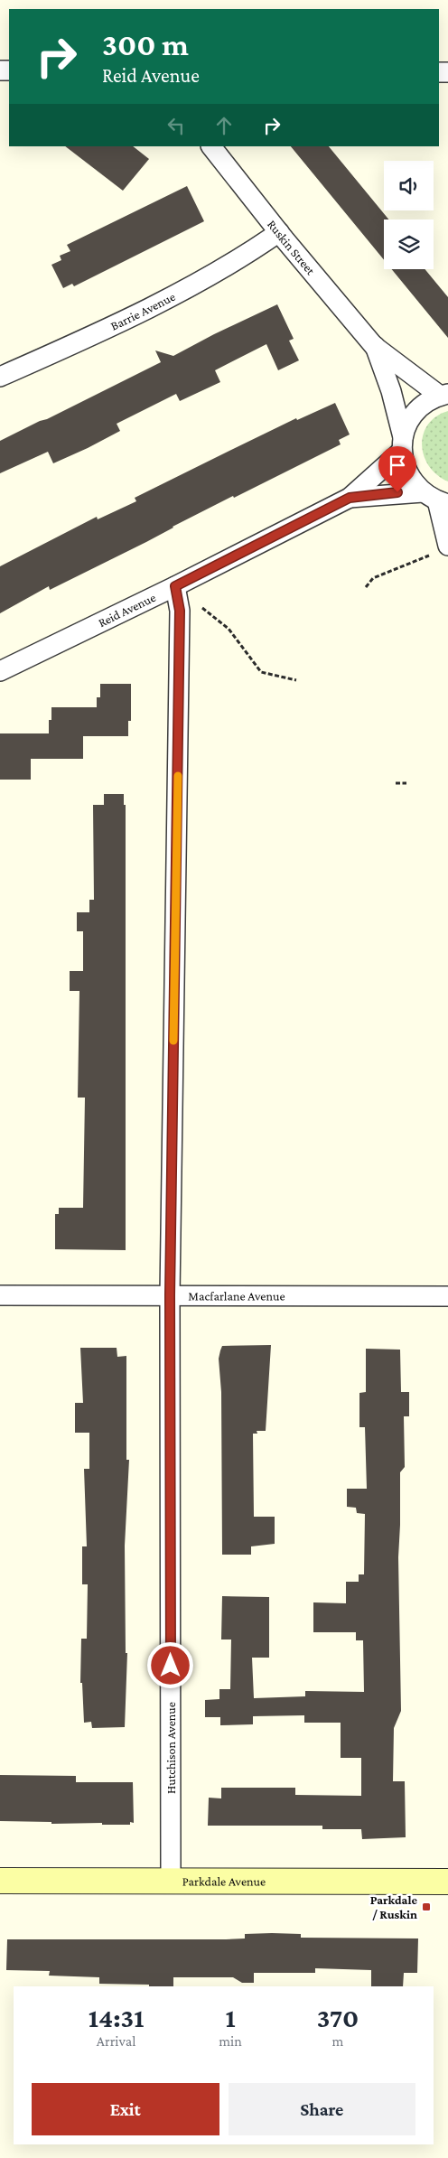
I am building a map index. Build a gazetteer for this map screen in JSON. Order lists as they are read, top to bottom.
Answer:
{
  "streets": {
    "main road": ["Parkdale Avenue"],
    "street": [
      "Ruskin Street",
      "Barrie Avenue",
      "Reid Avenue",
      "Macfarlane Avenue",
      "Hutchison Avenue"
    ]
  },
  "crossings": [
    ["Ruskin Street", "Barrie Avenue"],
    ["Ruskin Street", "Reid Avenue"],
    ["Reid Avenue", "Hutchison Avenue"],
    ["Macfarlane Avenue", "Hutchison Avenue"],
    ["Hutchison Avenue", "Parkdale Avenue"]
  ],
  "places": {
    "transit": ["Parkdale / Ruskin"]
  },
  "page": {
    "turn": ["300 m", "Reid Avenue"],
    "eta": [
      "14:31",
      "Arrival",
      "1",
      "min",
      "370",
      "m"
    ],
    "buttons": ["Exit", "Share"]
  }
}
